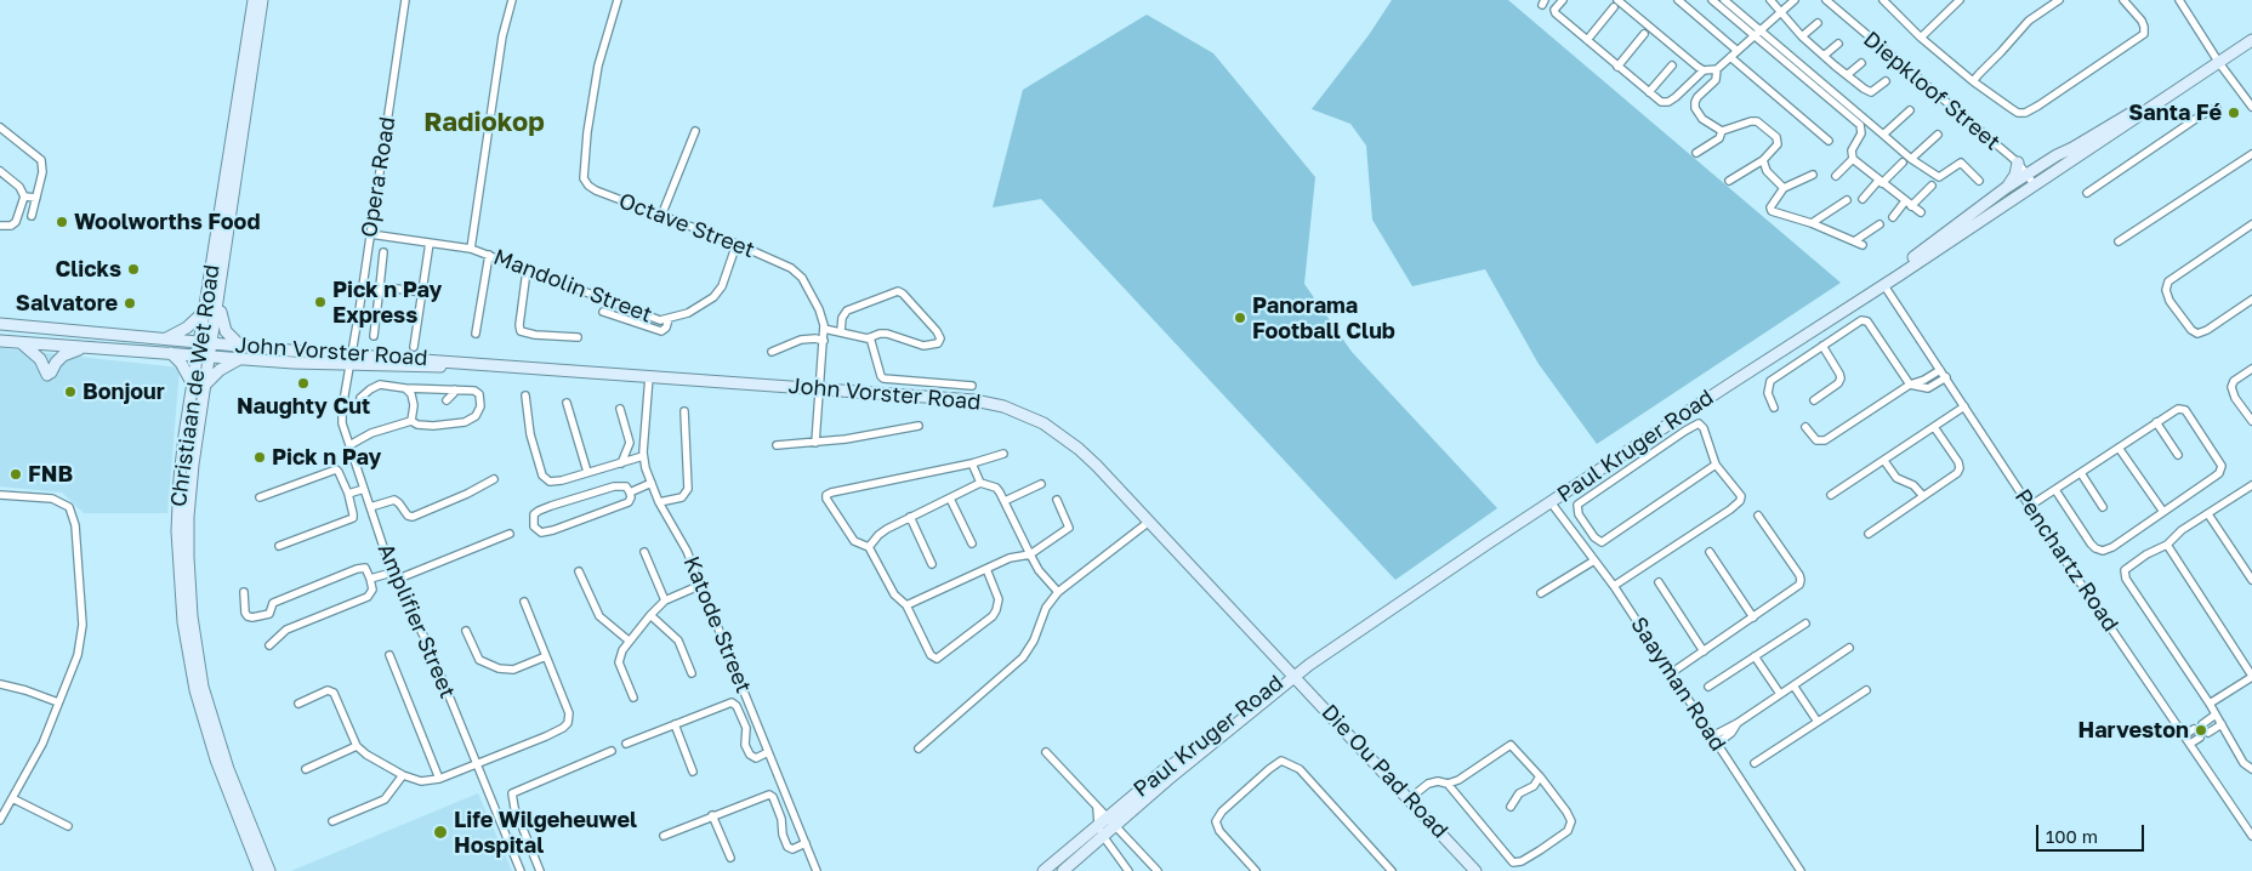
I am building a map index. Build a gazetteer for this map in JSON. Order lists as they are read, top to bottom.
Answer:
{
  "streets": {
    "street": [
      "Diepkloof Street",
      "Opera Road",
      "Octave Street",
      "Mandolin Street",
      "John Vorster Road",
      "Christiaan de Wet Road",
      "Paul Kruger Road",
      "Penchartz Road",
      "Amplifier Street",
      "Katode Street",
      "Saayman Road",
      "Die Ou Pad Road"
    ]
  },
  "crossings": [
    ["Diepkloof Street", "Paul Kruger Road"],
    ["Opera Road", "Mandolin Street"],
    ["Opera Road", "John Vorster Road"],
    ["Opera Road", "Amplifier Street"],
    ["Octave Street", "Mandolin Street"],
    ["Octave Street", "John Vorster Road"],
    ["John Vorster Road", "Christiaan de Wet Road"],
    ["John Vorster Road", "Paul Kruger Road"],
    ["John Vorster Road", "Amplifier Street"],
    ["John Vorster Road", "Katode Street"],
    ["John Vorster Road", "Die Ou Pad Road"],
    ["Paul Kruger Road", "Penchartz Road"],
    ["Paul Kruger Road", "Saayman Road"],
    ["Paul Kruger Road", "Die Ou Pad Road"]
  ],
  "districts": ["Radiokop"],
  "places": [
    "Santa Fé",
    "Woolworths Food",
    "Clicks",
    "Pick n Pay Express",
    "Salvatore",
    "Panorama Football Club",
    "Naughty Cut",
    "Bonjour",
    "Pick n Pay",
    "FNB",
    "Harveston",
    "Life Wilgeheuwel Hospital"
  ],
  "scale_bar": "100 m"
}
